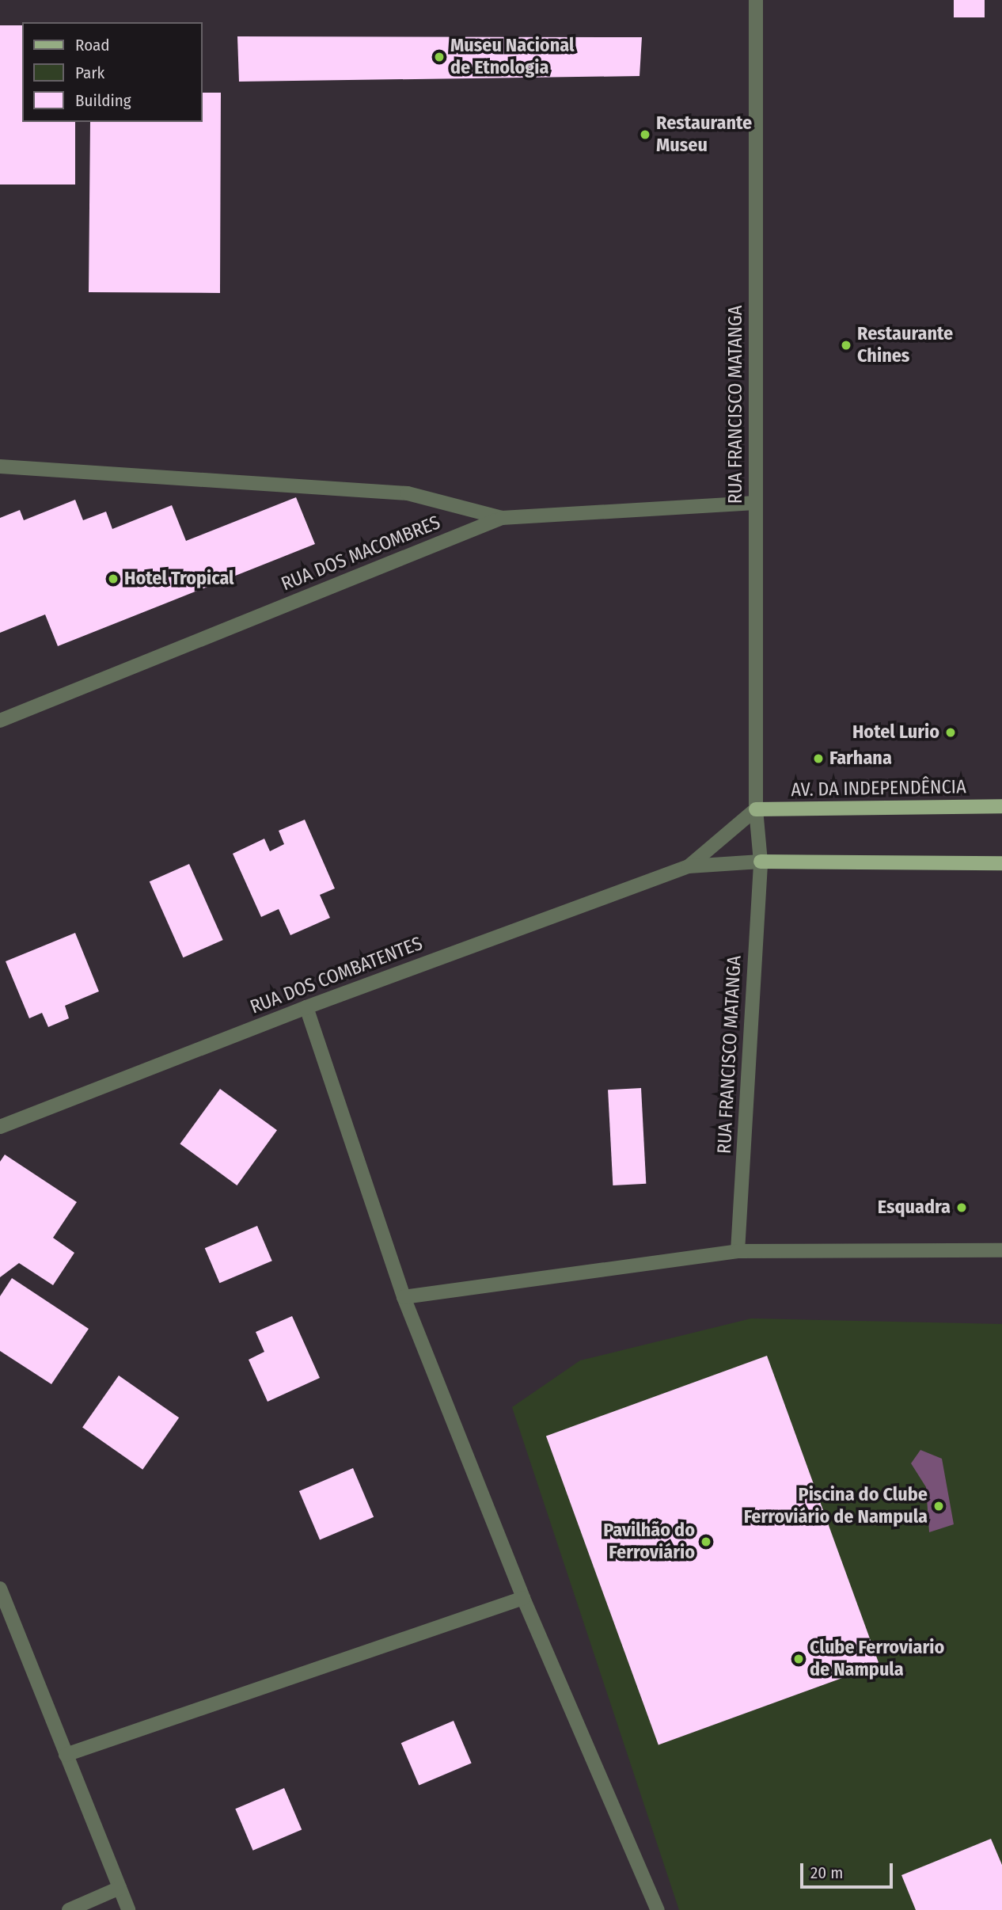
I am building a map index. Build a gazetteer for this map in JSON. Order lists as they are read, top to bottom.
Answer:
{
  "streets": {
    "main road": ["AV. DA INDEPENDÊNCIA"],
    "street": ["RUA FRANCISCO MATANGA", "RUA DOS MACOMBRES", "RUA DOS COMBATENTES"]
  },
  "crossings": [
    ["RUA FRANCISCO MATANGA", "RUA DOS MACOMBRES"],
    ["RUA FRANCISCO MATANGA", "AV. DA INDEPENDÊNCIA"]
  ],
  "places": [
    "Museu Nacional de Etnologia",
    "Restaurante Museu",
    "Restaurante Chines",
    "Hotel Tropical",
    "Hotel Lurio",
    "Farhana",
    "Esquadra",
    "Piscina do Clube Ferroviário de Nampula",
    "Pavilhão do Ferroviário",
    "Clube Ferroviario de Nampula"
  ],
  "legend": ["Road", "Park", "Building"],
  "scale_bar": "20 m"
}
